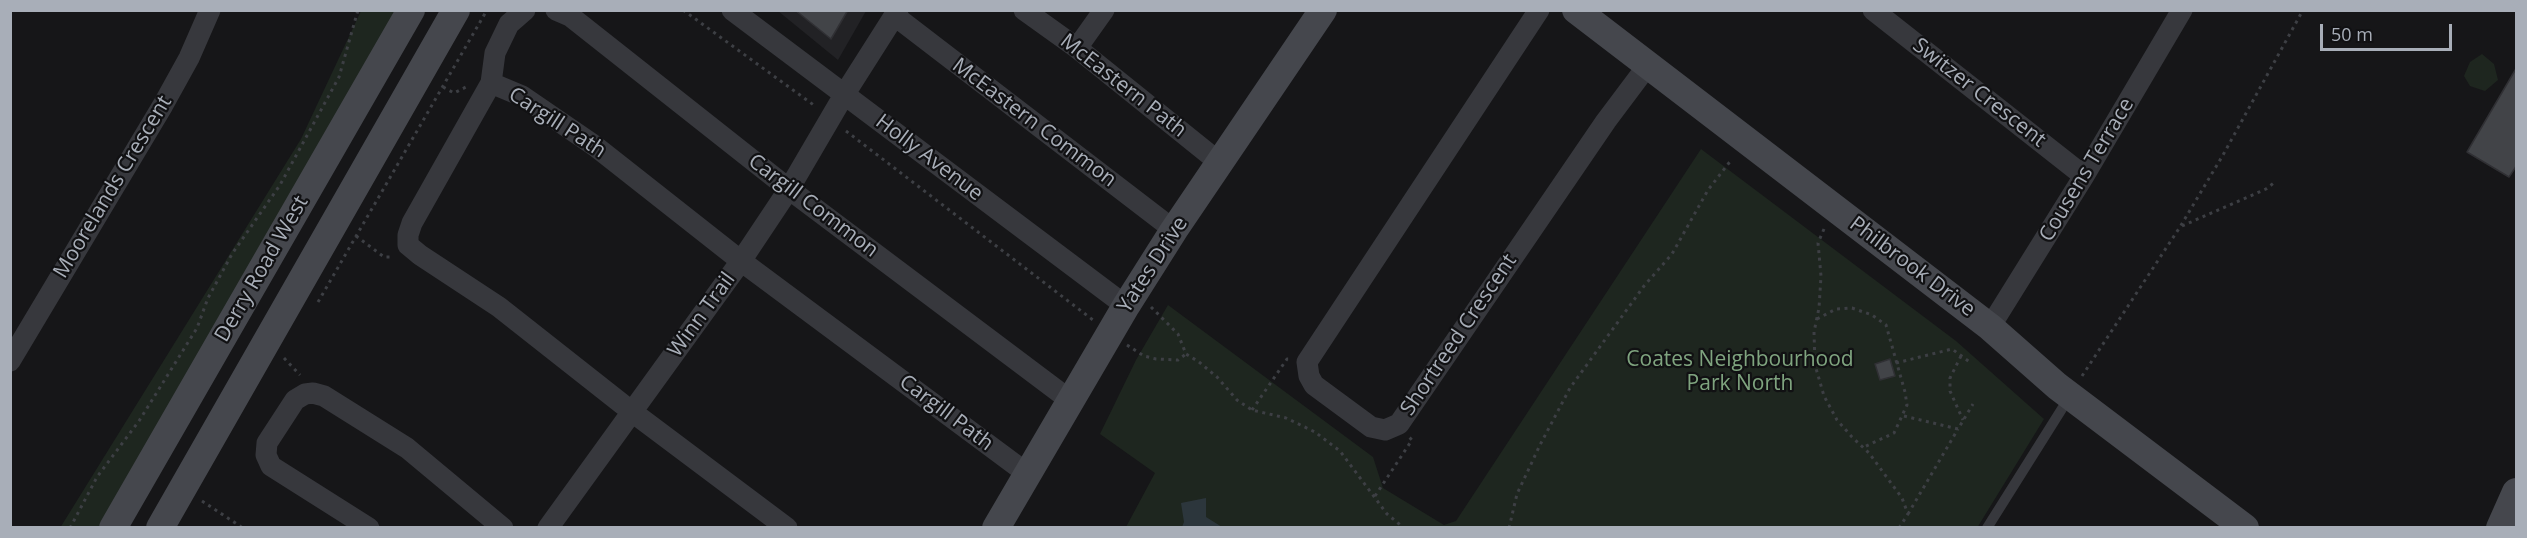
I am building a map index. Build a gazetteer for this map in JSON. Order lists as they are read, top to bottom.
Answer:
{
  "streets": {
    "street": [
      "McEastern Path",
      "Switzer Crescent",
      "Cargill Path",
      "McEastern Common",
      "Holly Avenue",
      "Cousens Terrace",
      "Moorelands Crescent",
      "Cargill Common",
      "Yates Drive",
      "Philbrook Drive",
      "Derry Road West",
      "Winn Trail",
      "Shortreed Crescent"
    ]
  },
  "crossings": [
    ["McEastern Path", "Yates Drive"],
    ["Switzer Crescent", "Cousens Terrace"],
    ["Cargill Path", "Yates Drive"],
    ["Cargill Path", "Winn Trail"],
    ["McEastern Common", "Yates Drive"],
    ["McEastern Common", "Winn Trail"],
    ["Holly Avenue", "Yates Drive"],
    ["Holly Avenue", "Winn Trail"],
    ["Cousens Terrace", "Philbrook Drive"],
    ["Cargill Common", "Yates Drive"],
    ["Cargill Common", "Winn Trail"],
    ["Philbrook Drive", "Shortreed Crescent"]
  ],
  "parks": ["Coates Neighbourhood Park North"],
  "scale_bar": "50 m"
}
